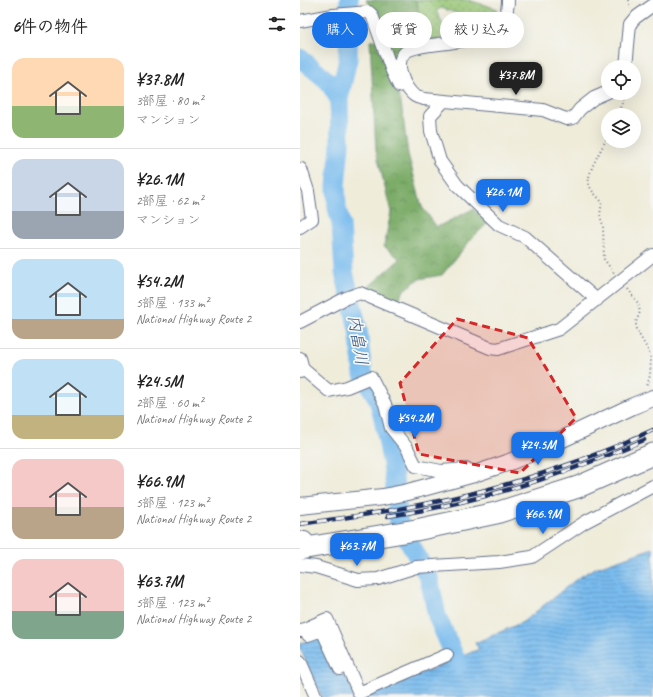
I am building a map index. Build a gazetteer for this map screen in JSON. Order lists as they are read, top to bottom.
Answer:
{
  "water": ["内畠川"],
  "page": {
    "heading": "6件の物件",
    "chip": ["購入", "賃貸", "絞り込み"],
    "list": [
      {
        "name": "¥37.8M",
        "note": "3部屋 · 80 m² · マンション"
      },
      {
        "name": "¥26.1M",
        "note": "2部屋 · 62 m² · マンション"
      },
      {
        "name": "¥54.2M",
        "note": "5部屋 · 133 m² · National Highway Route 2"
      },
      {
        "name": "¥24.5M",
        "note": "2部屋 · 60 m² · National Highway Route 2"
      },
      {
        "name": "¥66.9M",
        "note": "5部屋 · 123 m² · National Highway Route 2"
      },
      {
        "name": "¥63.7M",
        "note": "5部屋 · 123 m² · National Highway Route 2"
      }
    ],
    "price": [
      "¥37.8M",
      "¥26.1M",
      "¥54.2M",
      "¥24.5M",
      "¥66.9M",
      "¥63.7M"
    ]
  }
}
